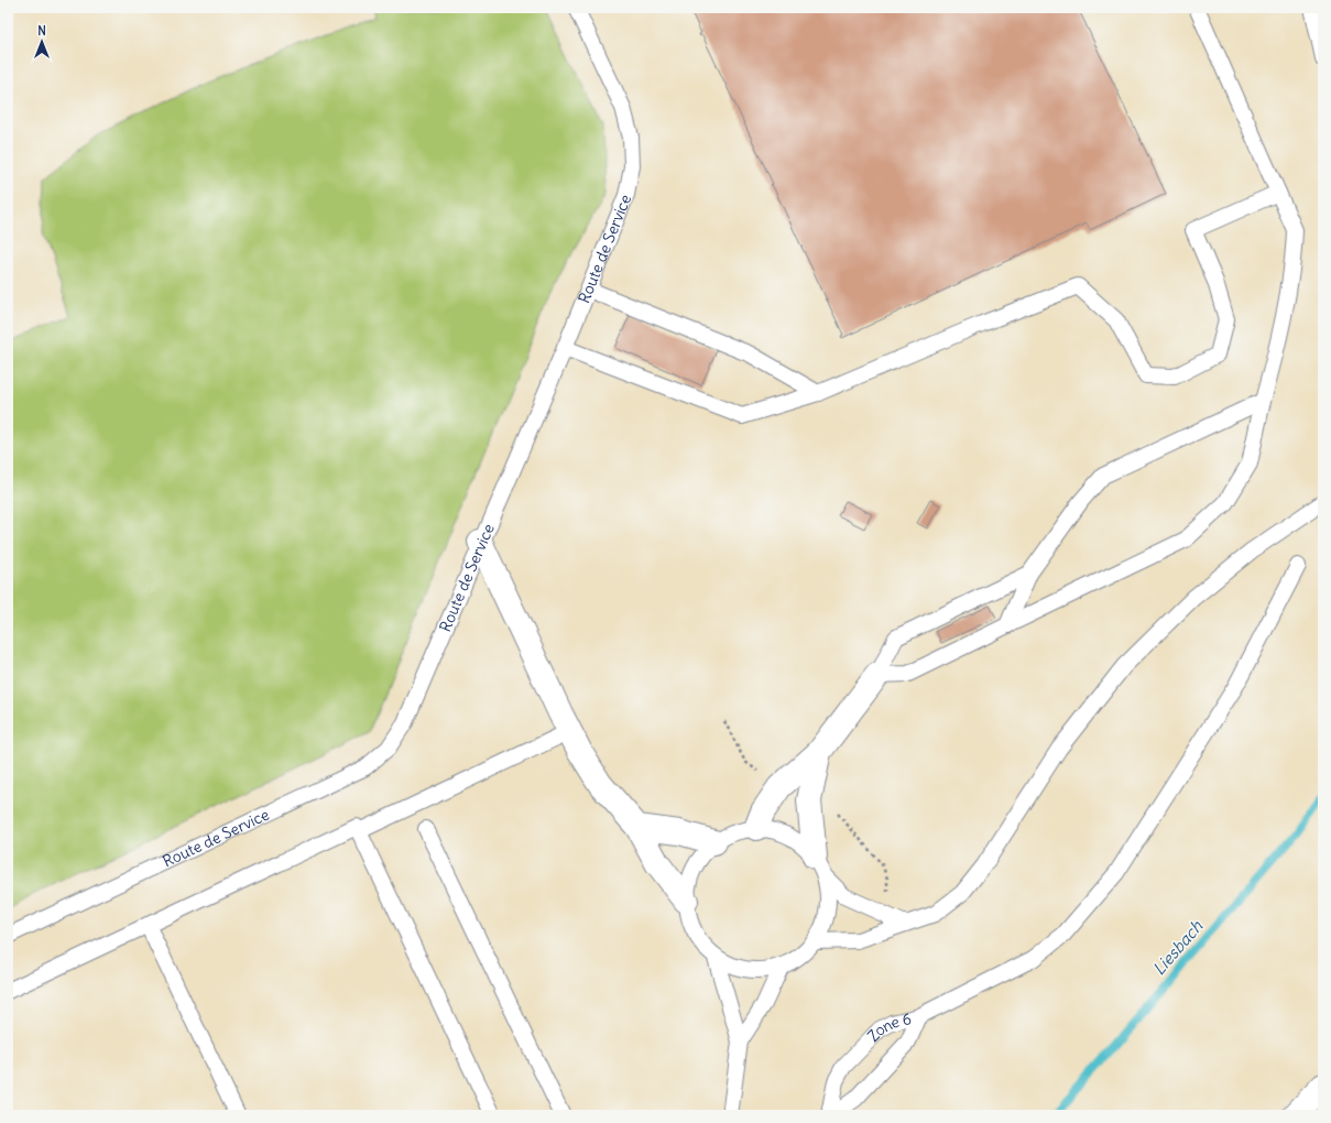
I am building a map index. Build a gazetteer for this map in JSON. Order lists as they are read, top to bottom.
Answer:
{
  "streets": {
    "lane": ["Route de Service", "Zone 6"]
  },
  "water": ["Liesbach"],
  "north": "top"
}
